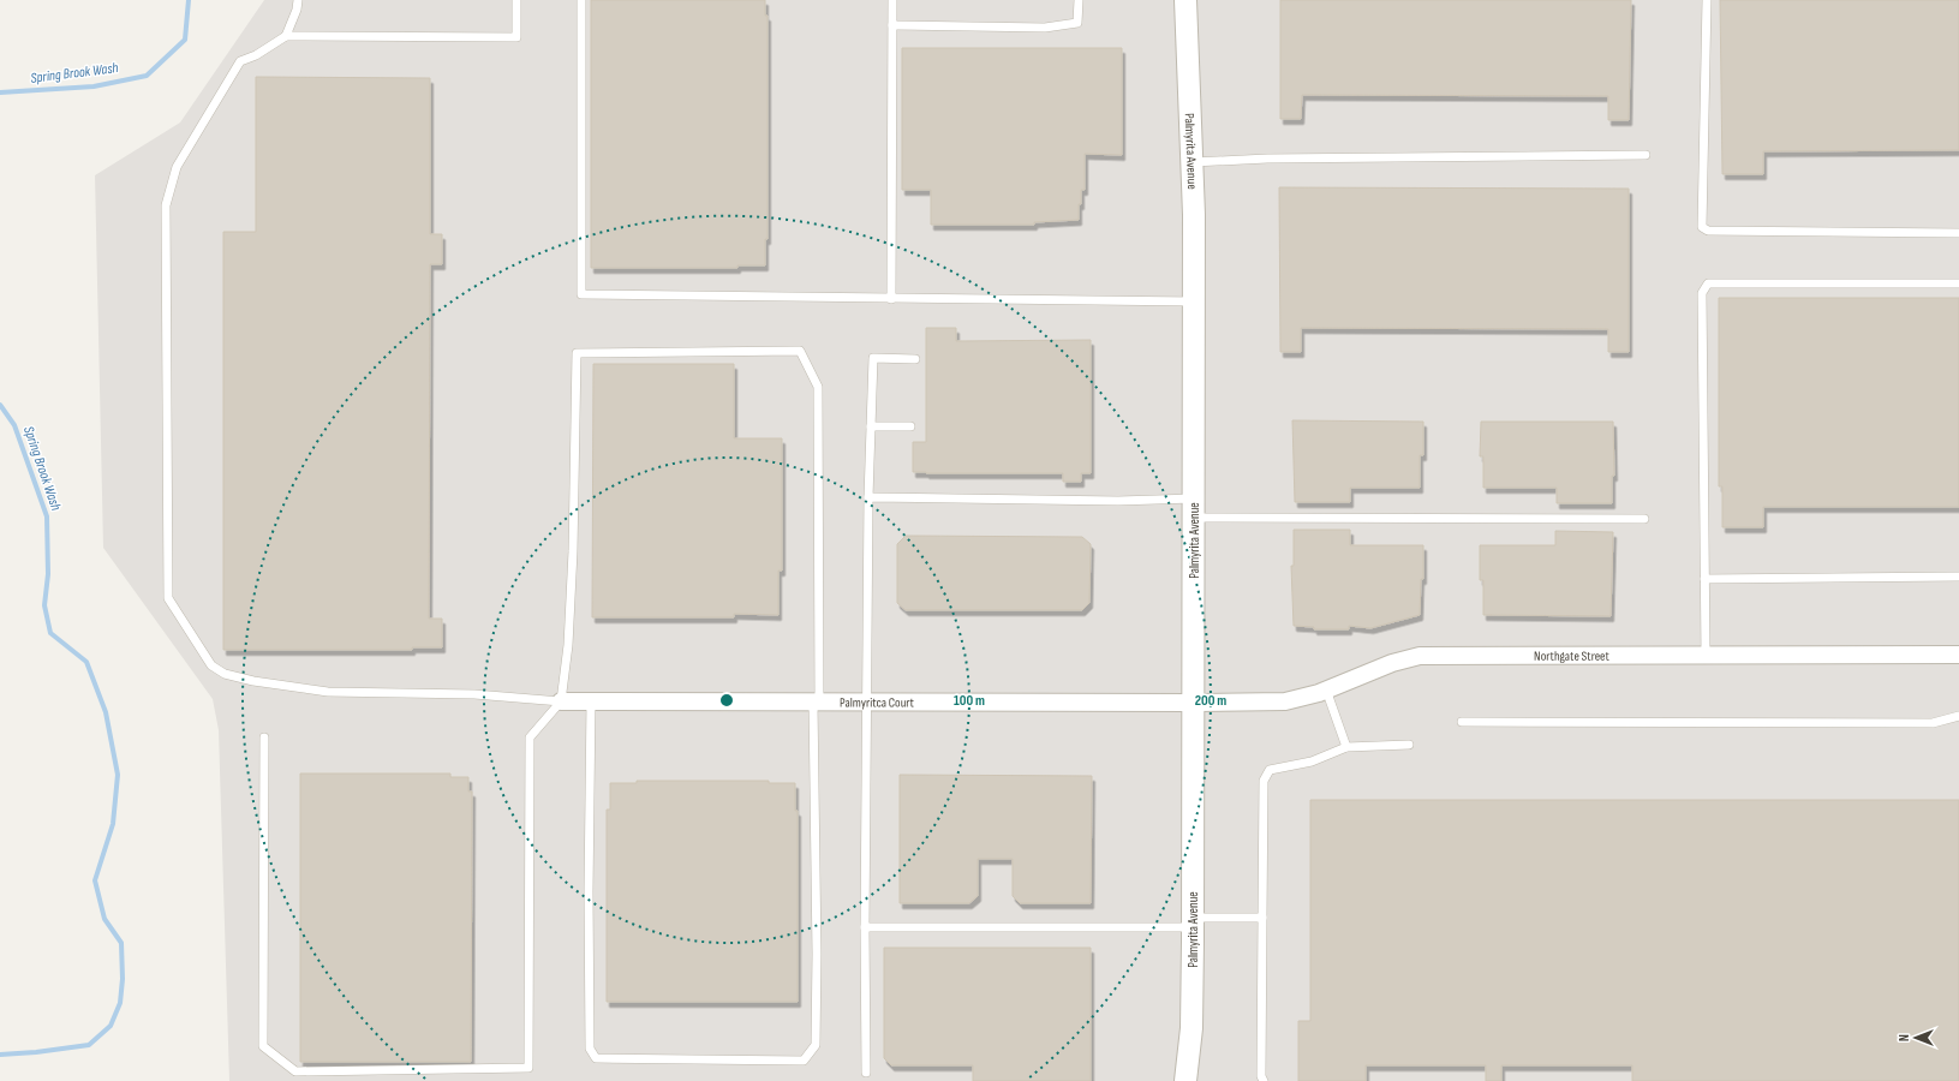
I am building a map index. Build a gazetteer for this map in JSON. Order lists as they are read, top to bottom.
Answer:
{
  "streets": {
    "street": ["Palmyrita Avenue", "Northgate Street", "Palmyritca Court"]
  },
  "crossings": [
    ["Palmyrita Avenue", "Northgate Street"],
    ["Palmyrita Avenue", "Palmyritca Court"],
    ["Northgate Street", "Palmyritca Court"]
  ],
  "water": ["Spring Brook Wash"],
  "north": "left",
  "rings": ["100 m", "200 m"]
}
